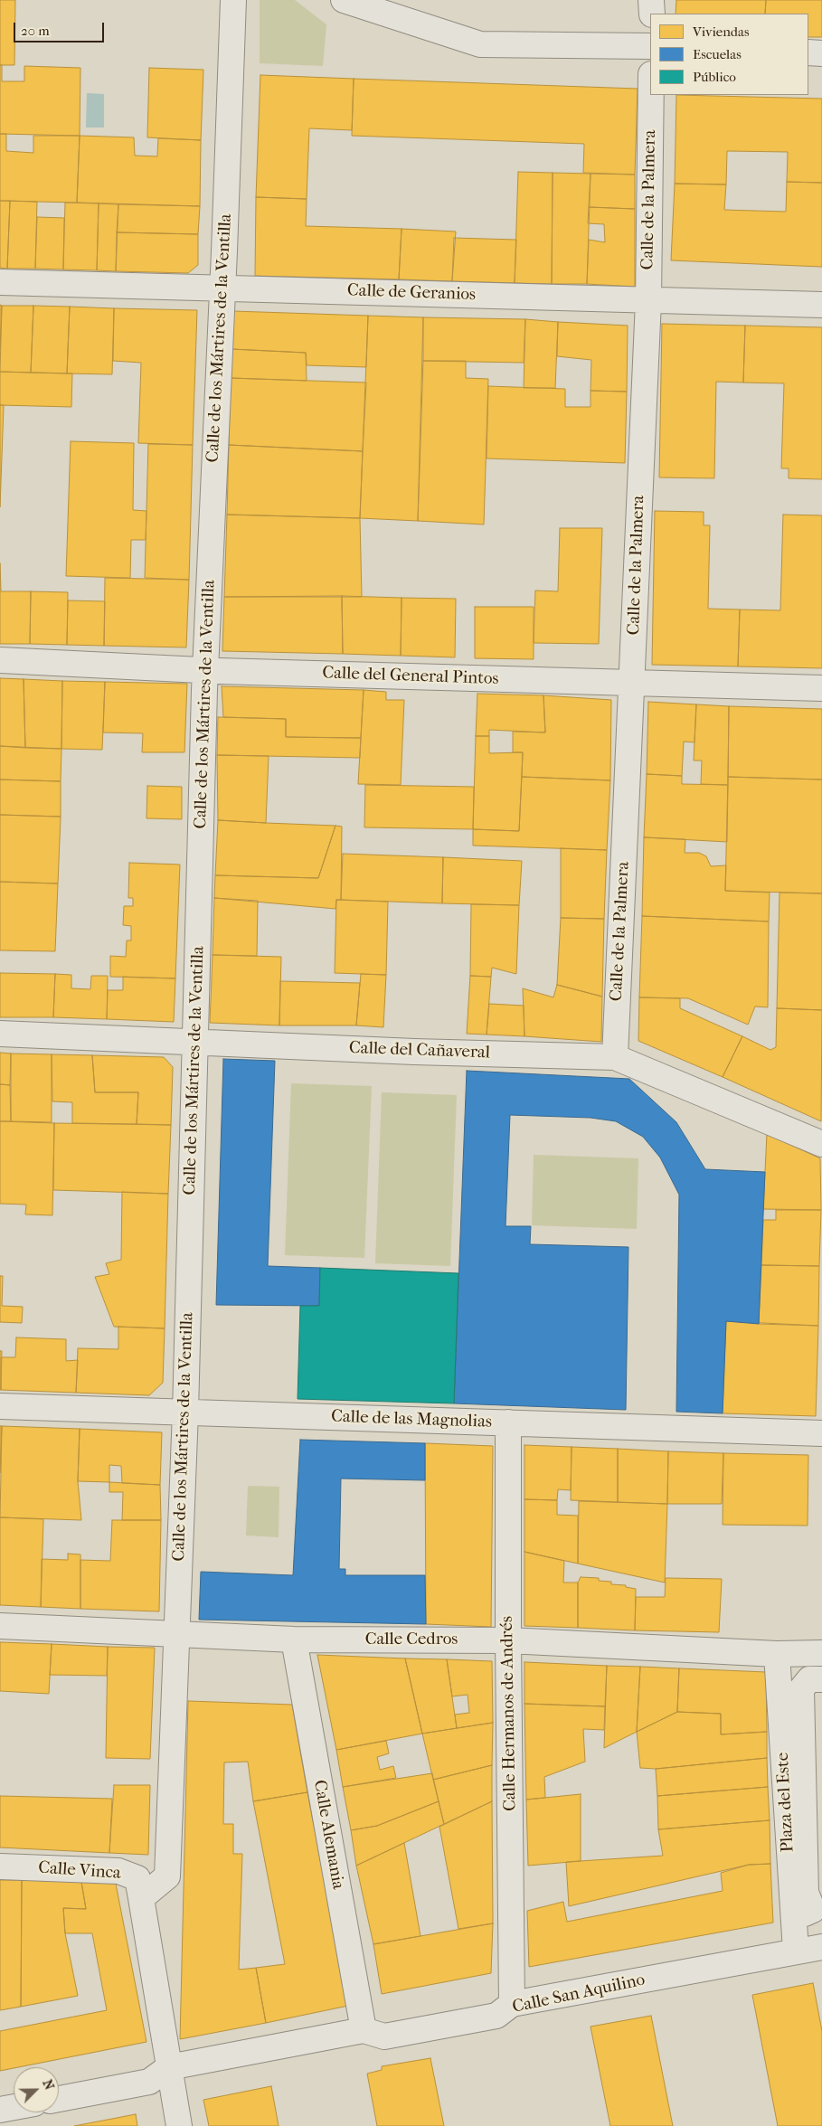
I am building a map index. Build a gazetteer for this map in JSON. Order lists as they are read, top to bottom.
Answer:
{
  "streets": {
    "street": [
      "Calle de la Palmera",
      "Calle de Geranios",
      "Calle de los Mártires de la Ventilla",
      "Calle del General Pintos",
      "Calle del Cañaveral",
      "Calle de las Magnolias",
      "Calle Cedros",
      "Calle Hermanos de Andrés",
      "Plaza del Este",
      "Calle Alemania",
      "Calle Vinca",
      "Calle San Aquilino"
    ]
  },
  "crossings": [
    ["Calle de la Palmera", "Calle de Geranios"],
    ["Calle de la Palmera", "Calle del General Pintos"],
    ["Calle de la Palmera", "Calle del Cañaveral"],
    ["Calle de Geranios", "Calle de los Mártires de la Ventilla"],
    ["Calle de los Mártires de la Ventilla", "Calle del General Pintos"],
    ["Calle de los Mártires de la Ventilla", "Calle del Cañaveral"],
    ["Calle de los Mártires de la Ventilla", "Calle de las Magnolias"],
    ["Calle de los Mártires de la Ventilla", "Calle Cedros"],
    ["Calle de los Mártires de la Ventilla", "Calle Vinca"],
    ["Calle de las Magnolias", "Calle Hermanos de Andrés"],
    ["Calle Cedros", "Calle Hermanos de Andrés"],
    ["Calle Cedros", "Plaza del Este"],
    ["Calle Cedros", "Calle Alemania"],
    ["Calle Hermanos de Andrés", "Calle San Aquilino"],
    ["Plaza del Este", "Calle San Aquilino"],
    ["Calle Alemania", "Calle San Aquilino"]
  ],
  "legend": ["Viviendas", "Escuelas", "Público"],
  "scale_bar": "20 m",
  "north": "top right"
}
